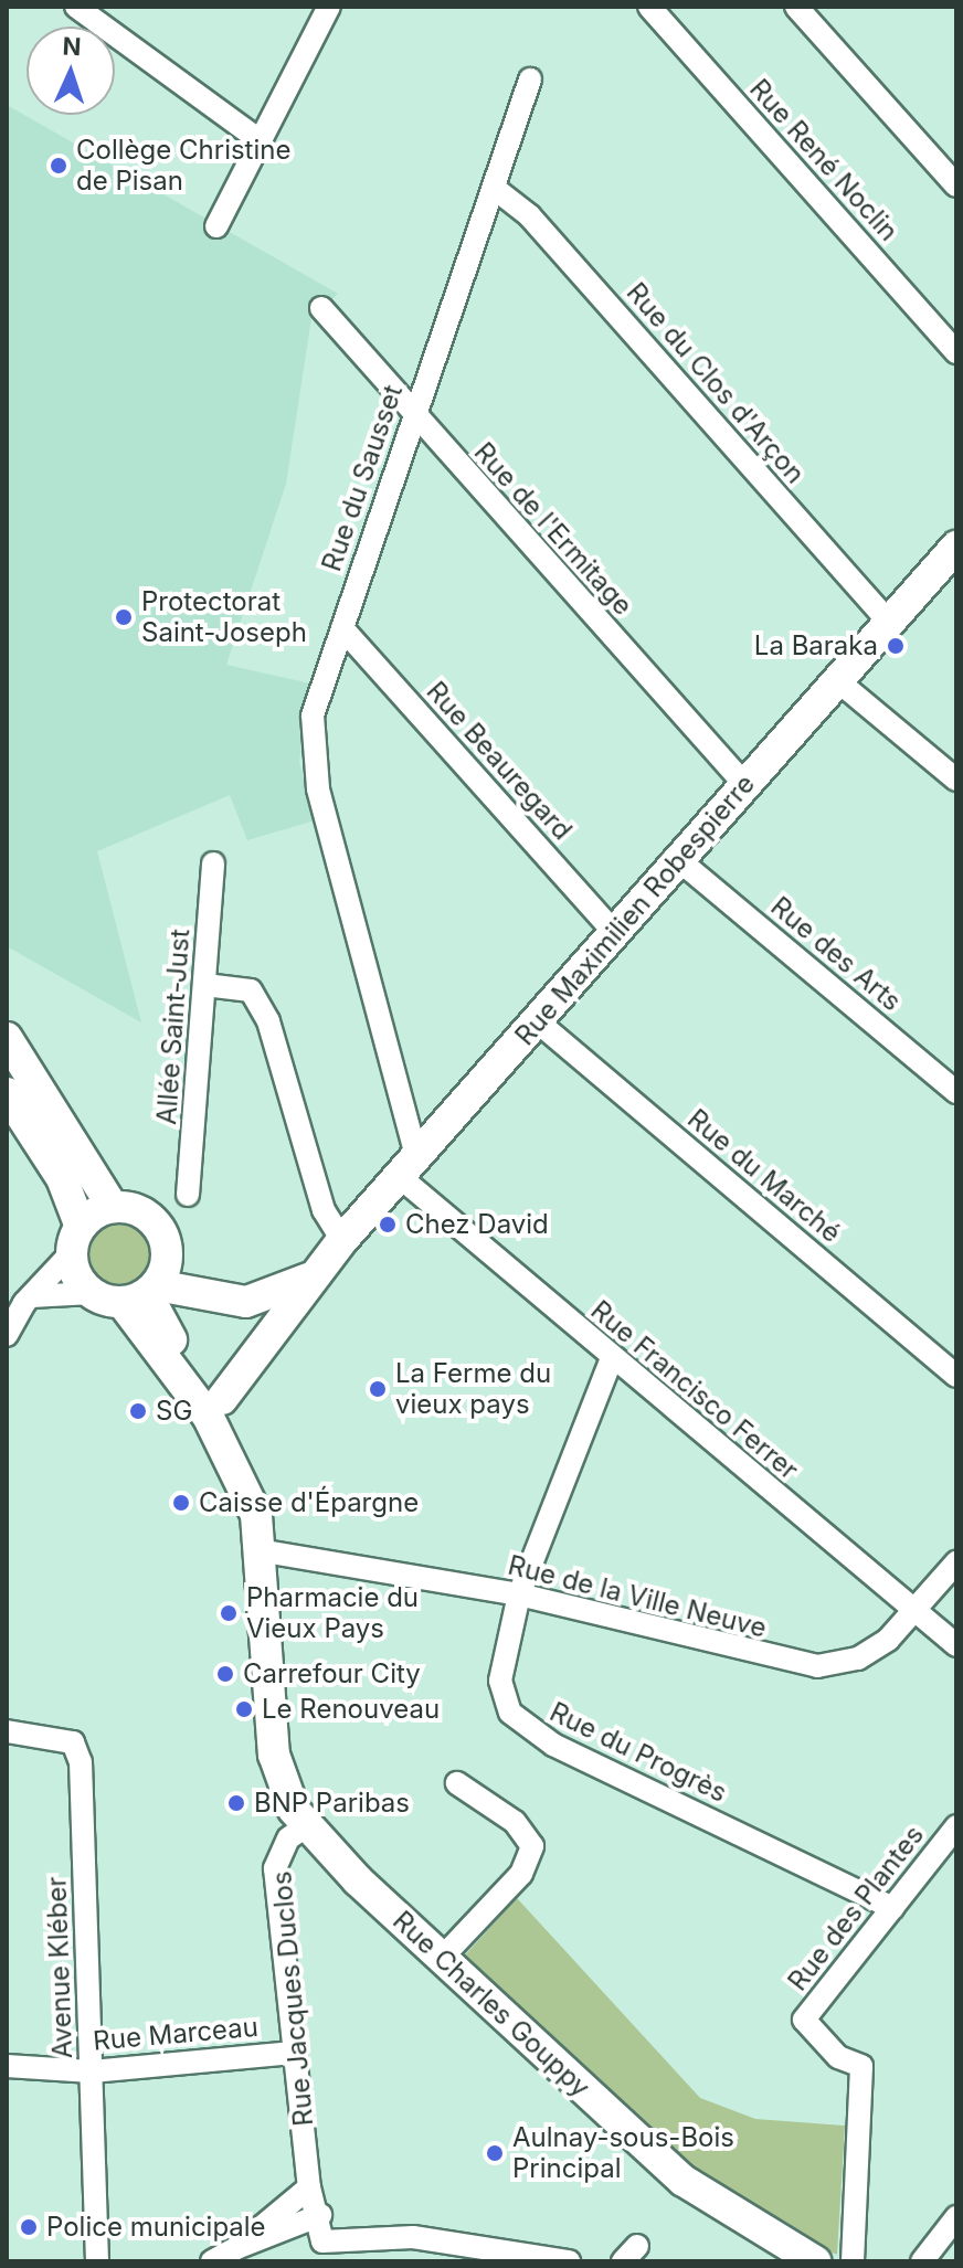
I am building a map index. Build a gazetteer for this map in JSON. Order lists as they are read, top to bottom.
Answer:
{
  "streets": {
    "main road": ["Rue Maximilien Robespierre", "Rue Charles Gouppy"],
    "street": [
      "Rue René Noclin",
      "Rue du Clos d'Arçon",
      "Rue du Sausset",
      "Rue de l'Ermitage",
      "Rue Beauregard",
      "Rue des Arts",
      "Allée Saint-Just",
      "Rue du Marché",
      "Rue Francisco Ferrer",
      "Rue de la Ville Neuve",
      "Rue du Progrès",
      "Rue des Plantes",
      "Avenue Kléber",
      "Rue Jacques Duclos",
      "Rue Marceau"
    ]
  },
  "crossings": [
    ["Rue du Clos d'Arçon", "Rue du Sausset"],
    ["Rue du Clos d'Arçon", "Rue Maximilien Robespierre"],
    ["Rue du Sausset", "Rue de l'Ermitage"],
    ["Rue du Sausset", "Rue Beauregard"],
    ["Rue du Sausset", "Rue Maximilien Robespierre"],
    ["Rue du Sausset", "Rue Francisco Ferrer"],
    ["Rue de l'Ermitage", "Rue Maximilien Robespierre"],
    ["Rue Beauregard", "Rue Maximilien Robespierre"],
    ["Rue Maximilien Robespierre", "Rue des Arts"],
    ["Rue Maximilien Robespierre", "Rue du Marché"],
    ["Rue Maximilien Robespierre", "Rue Francisco Ferrer"],
    ["Rue Francisco Ferrer", "Rue de la Ville Neuve"],
    ["Rue Francisco Ferrer", "Rue du Progrès"],
    ["Rue de la Ville Neuve", "Rue du Progrès"],
    ["Rue du Progrès", "Rue des Plantes"],
    ["Avenue Kléber", "Rue Marceau"],
    ["Rue Jacques Duclos", "Rue Charles Gouppy"],
    ["Rue Jacques Duclos", "Rue Marceau"]
  ],
  "places": [
    "Collège Christine de Pisan",
    "Protectorat Saint-Joseph",
    "La Baraka",
    "Chez David",
    "La Ferme du vieux pays",
    "SG",
    "Caisse d'Épargne",
    "Pharmacie du Vieux Pays",
    "Carrefour City",
    "Le Renouveau",
    "BNP Paribas",
    "Aulnay-sous-Bois Principal",
    "Police municipale"
  ],
  "north": "top"
}
